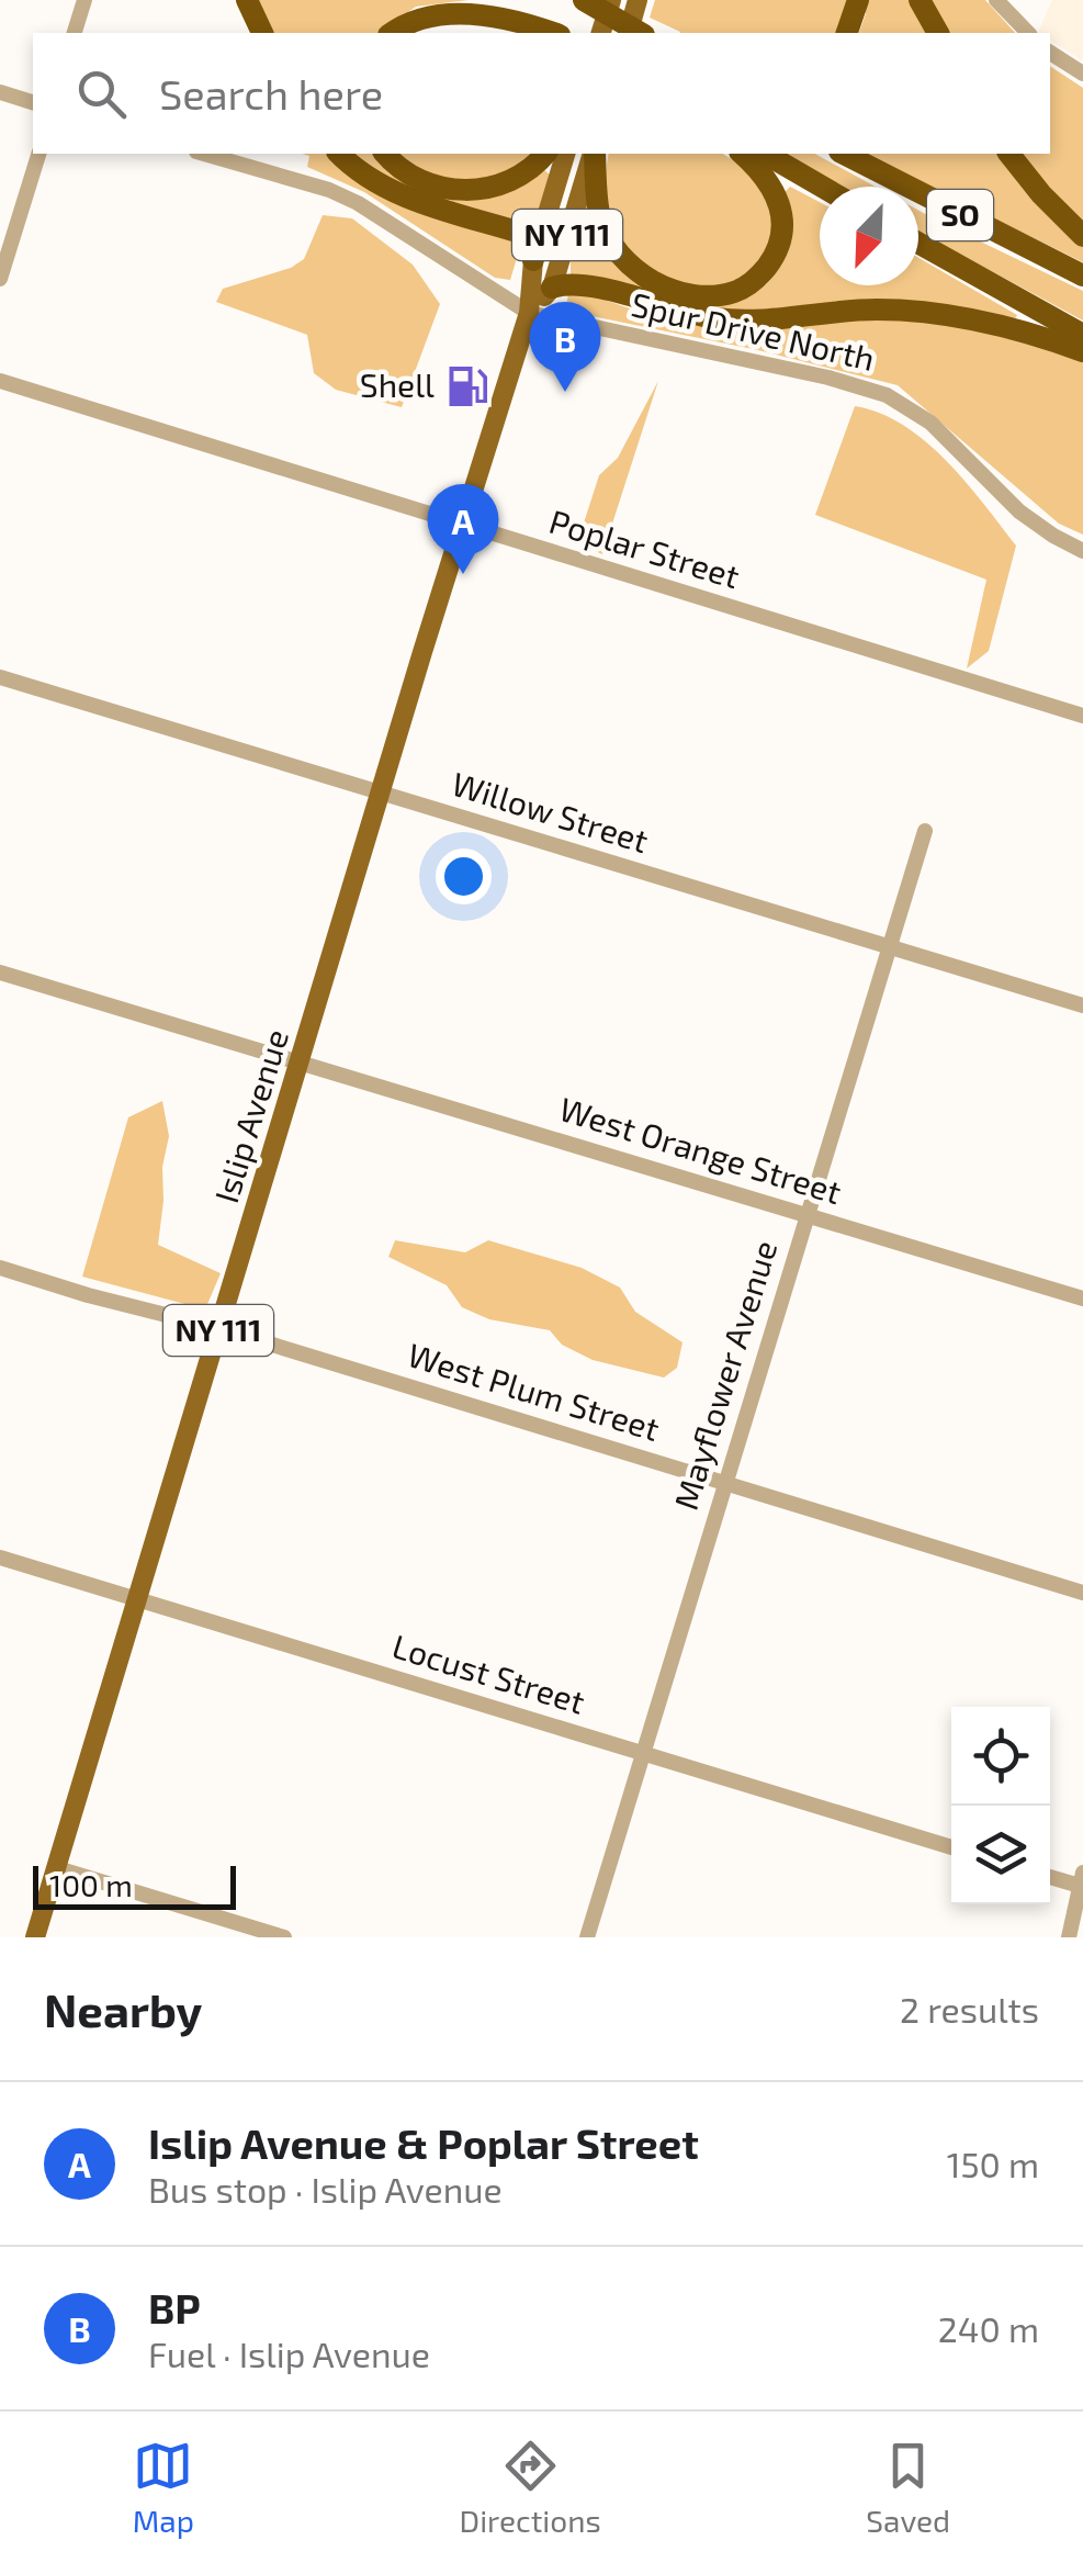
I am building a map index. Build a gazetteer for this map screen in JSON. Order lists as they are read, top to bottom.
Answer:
{
  "streets": {
    "highway": ["SO"],
    "main road": ["NY 111", "Islip Avenue"],
    "street": [
      "Spur Drive North",
      "Poplar Street",
      "Willow Street",
      "West Orange Street",
      "Mayflower Avenue",
      "West Plum Street",
      "Locust Street"
    ]
  },
  "crossings": [
    ["Spur Drive North", "Islip Avenue"],
    ["Poplar Street", "Islip Avenue"],
    ["Willow Street", "Islip Avenue"],
    ["Willow Street", "Mayflower Avenue"],
    ["Islip Avenue", "West Orange Street"],
    ["Islip Avenue", "West Plum Street"],
    ["Islip Avenue", "Locust Street"],
    ["West Orange Street", "Mayflower Avenue"],
    ["Mayflower Avenue", "West Plum Street"],
    ["Mayflower Avenue", "Locust Street"]
  ],
  "places": {
    "fuel station": ["Shell"]
  },
  "scale_bar": "100 m",
  "north": "bottom left",
  "page": {
    "search": "Search here",
    "pins": ["B", "A"],
    "scale": "100 m",
    "heading": ["Nearby", "2 results"],
    "list": [
      {
        "mark": "A",
        "name": "Islip Avenue & Poplar Street",
        "note": "Bus stop · Islip Avenue",
        "value": "150 m"
      },
      {
        "mark": "B",
        "name": "BP",
        "note": "Fuel · Islip Avenue",
        "value": "240 m"
      }
    ],
    "nav": ["Map", "Directions", "Saved"]
  }
}
